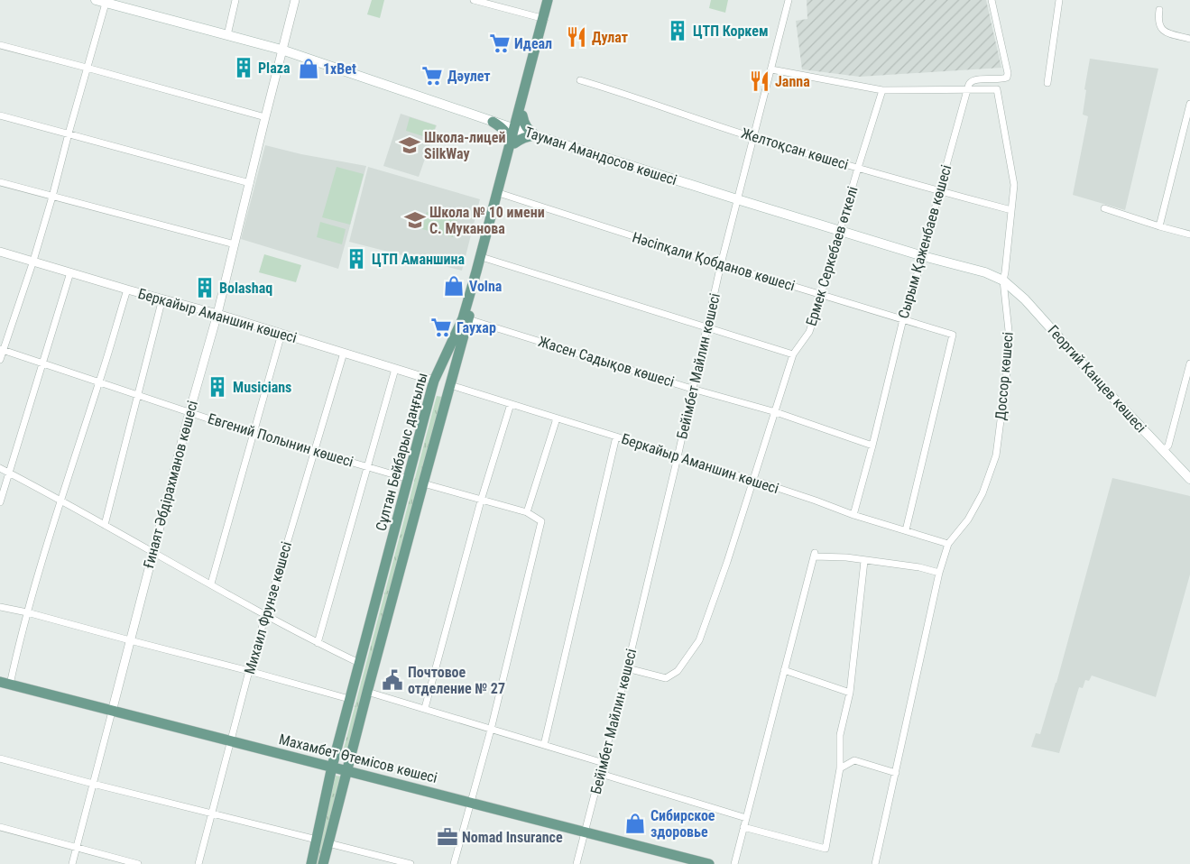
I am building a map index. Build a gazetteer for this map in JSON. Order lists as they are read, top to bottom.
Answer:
{
  "streets": {
    "main road": [
      "Тауман Амандосов көшесі",
      "Георгий Канцев көшесі",
      "Сұлтан Бейбарыс даңғылы",
      "Махамбет Өтемісов көшесі"
    ],
    "street": [
      "Желтоқсан көшесі",
      "Сырым Қаженбаев көшесі",
      "Ермек Серкебаев өткелі",
      "Нәсіпқали Қобданов көшесі",
      "Беркайыр Аманшин көшесі",
      "Жасен Садықов көшесі",
      "Бейімбет Майлин көшесі",
      "Доссор көшесі",
      "Евгений Полынин көшесі",
      "Ғинаят Әбдірахманов көшесі",
      "Михаил Фрунзе көшесі"
    ]
  },
  "crossings": [
    ["Желтоқсан көшесі", "Сырым Қаженбаев көшесі"],
    ["Желтоқсан көшесі", "Ермек Серкебаев өткелі"],
    ["Желтоқсан көшесі", "Бейімбет Майлин көшесі"],
    ["Желтоқсан көшесі", "Доссор көшесі"],
    ["Тауман Амандосов көшесі", "Сырым Қаженбаев көшесі"],
    ["Тауман Амандосов көшесі", "Ермек Серкебаев өткелі"],
    ["Тауман Амандосов көшесі", "Бейімбет Майлин көшесі"],
    ["Тауман Амандосов көшесі", "Доссор көшесі"],
    ["Тауман Амандосов көшесі", "Георгий Канцев көшесі"],
    ["Тауман Амандосов көшесі", "Сұлтан Бейбарыс даңғылы"],
    ["Тауман Амандосов көшесі", "Ғинаят Әбдірахманов көшесі"],
    ["Сырым Қаженбаев көшесі", "Нәсіпқали Қобданов көшесі"],
    ["Сырым Қаженбаев көшесі", "Беркайыр Аманшин көшесі"],
    ["Сырым Қаженбаев көшесі", "Жасен Садықов көшесі"],
    ["Сырым Қаженбаев көшесі", "Доссор көшесі"],
    ["Ермек Серкебаев өткелі", "Нәсіпқали Қобданов көшесі"],
    ["Ермек Серкебаев өткелі", "Беркайыр Аманшин көшесі"],
    ["Ермек Серкебаев өткелі", "Жасен Садықов көшесі"],
    ["Ермек Серкебаев өткелі", "Бейімбет Майлин көшесі"],
    ["Нәсіпқали Қобданов көшесі", "Беркайыр Аманшин көшесі"],
    ["Нәсіпқали Қобданов көшесі", "Бейімбет Майлин көшесі"],
    ["Нәсіпқали Қобданов көшесі", "Сұлтан Бейбарыс даңғылы"],
    ["Беркайыр Аманшин көшесі", "Бейімбет Майлин көшесі"],
    ["Беркайыр Аманшин көшесі", "Доссор көшесі"],
    ["Беркайыр Аманшин көшесі", "Сұлтан Бейбарыс даңғылы"],
    ["Беркайыр Аманшин көшесі", "Ғинаят Әбдірахманов көшесі"],
    ["Беркайыр Аманшин көшесі", "Михаил Фрунзе көшесі"],
    ["Жасен Садықов көшесі", "Бейімбет Майлин көшесі"],
    ["Жасен Садықов көшесі", "Сұлтан Бейбарыс даңғылы"],
    ["Бейімбет Майлин көшесі", "Махамбет Өтемісов көшесі"],
    ["Доссор көшесі", "Георгий Канцев көшесі"],
    ["Евгений Полынин көшесі", "Сұлтан Бейбарыс даңғылы"],
    ["Евгений Полынин көшесі", "Ғинаят Әбдірахманов көшесі"],
    ["Евгений Полынин көшесі", "Михаил Фрунзе көшесі"],
    ["Сұлтан Бейбарыс даңғылы", "Махамбет Өтемісов көшесі"],
    ["Ғинаят Әбдірахманов көшесі", "Махамбет Өтемісов көшесі"],
    ["Михаил Фрунзе көшесі", "Махамбет Өтемісов көшесі"]
  ],
  "places": {
    "building": [
      "ЦТП Коркем",
      "Plaza",
      "ЦТП Аманшина",
      "Bolashaq",
      "Musicians"
    ],
    "restaurant": ["Дулат", "Janna"],
    "supermarket": ["Идеал", "Дәулет", "Гаухар"],
    "shop": ["1xBet", "Volna", "Сибирское здоровье"],
    "school or university": ["Школа-лицей SilkWay", "Школа № 10 имени С. Муканова"],
    "public building": ["Почтовое отделение № 27"],
    "office": ["Nomad Insurance"]
  }
}
